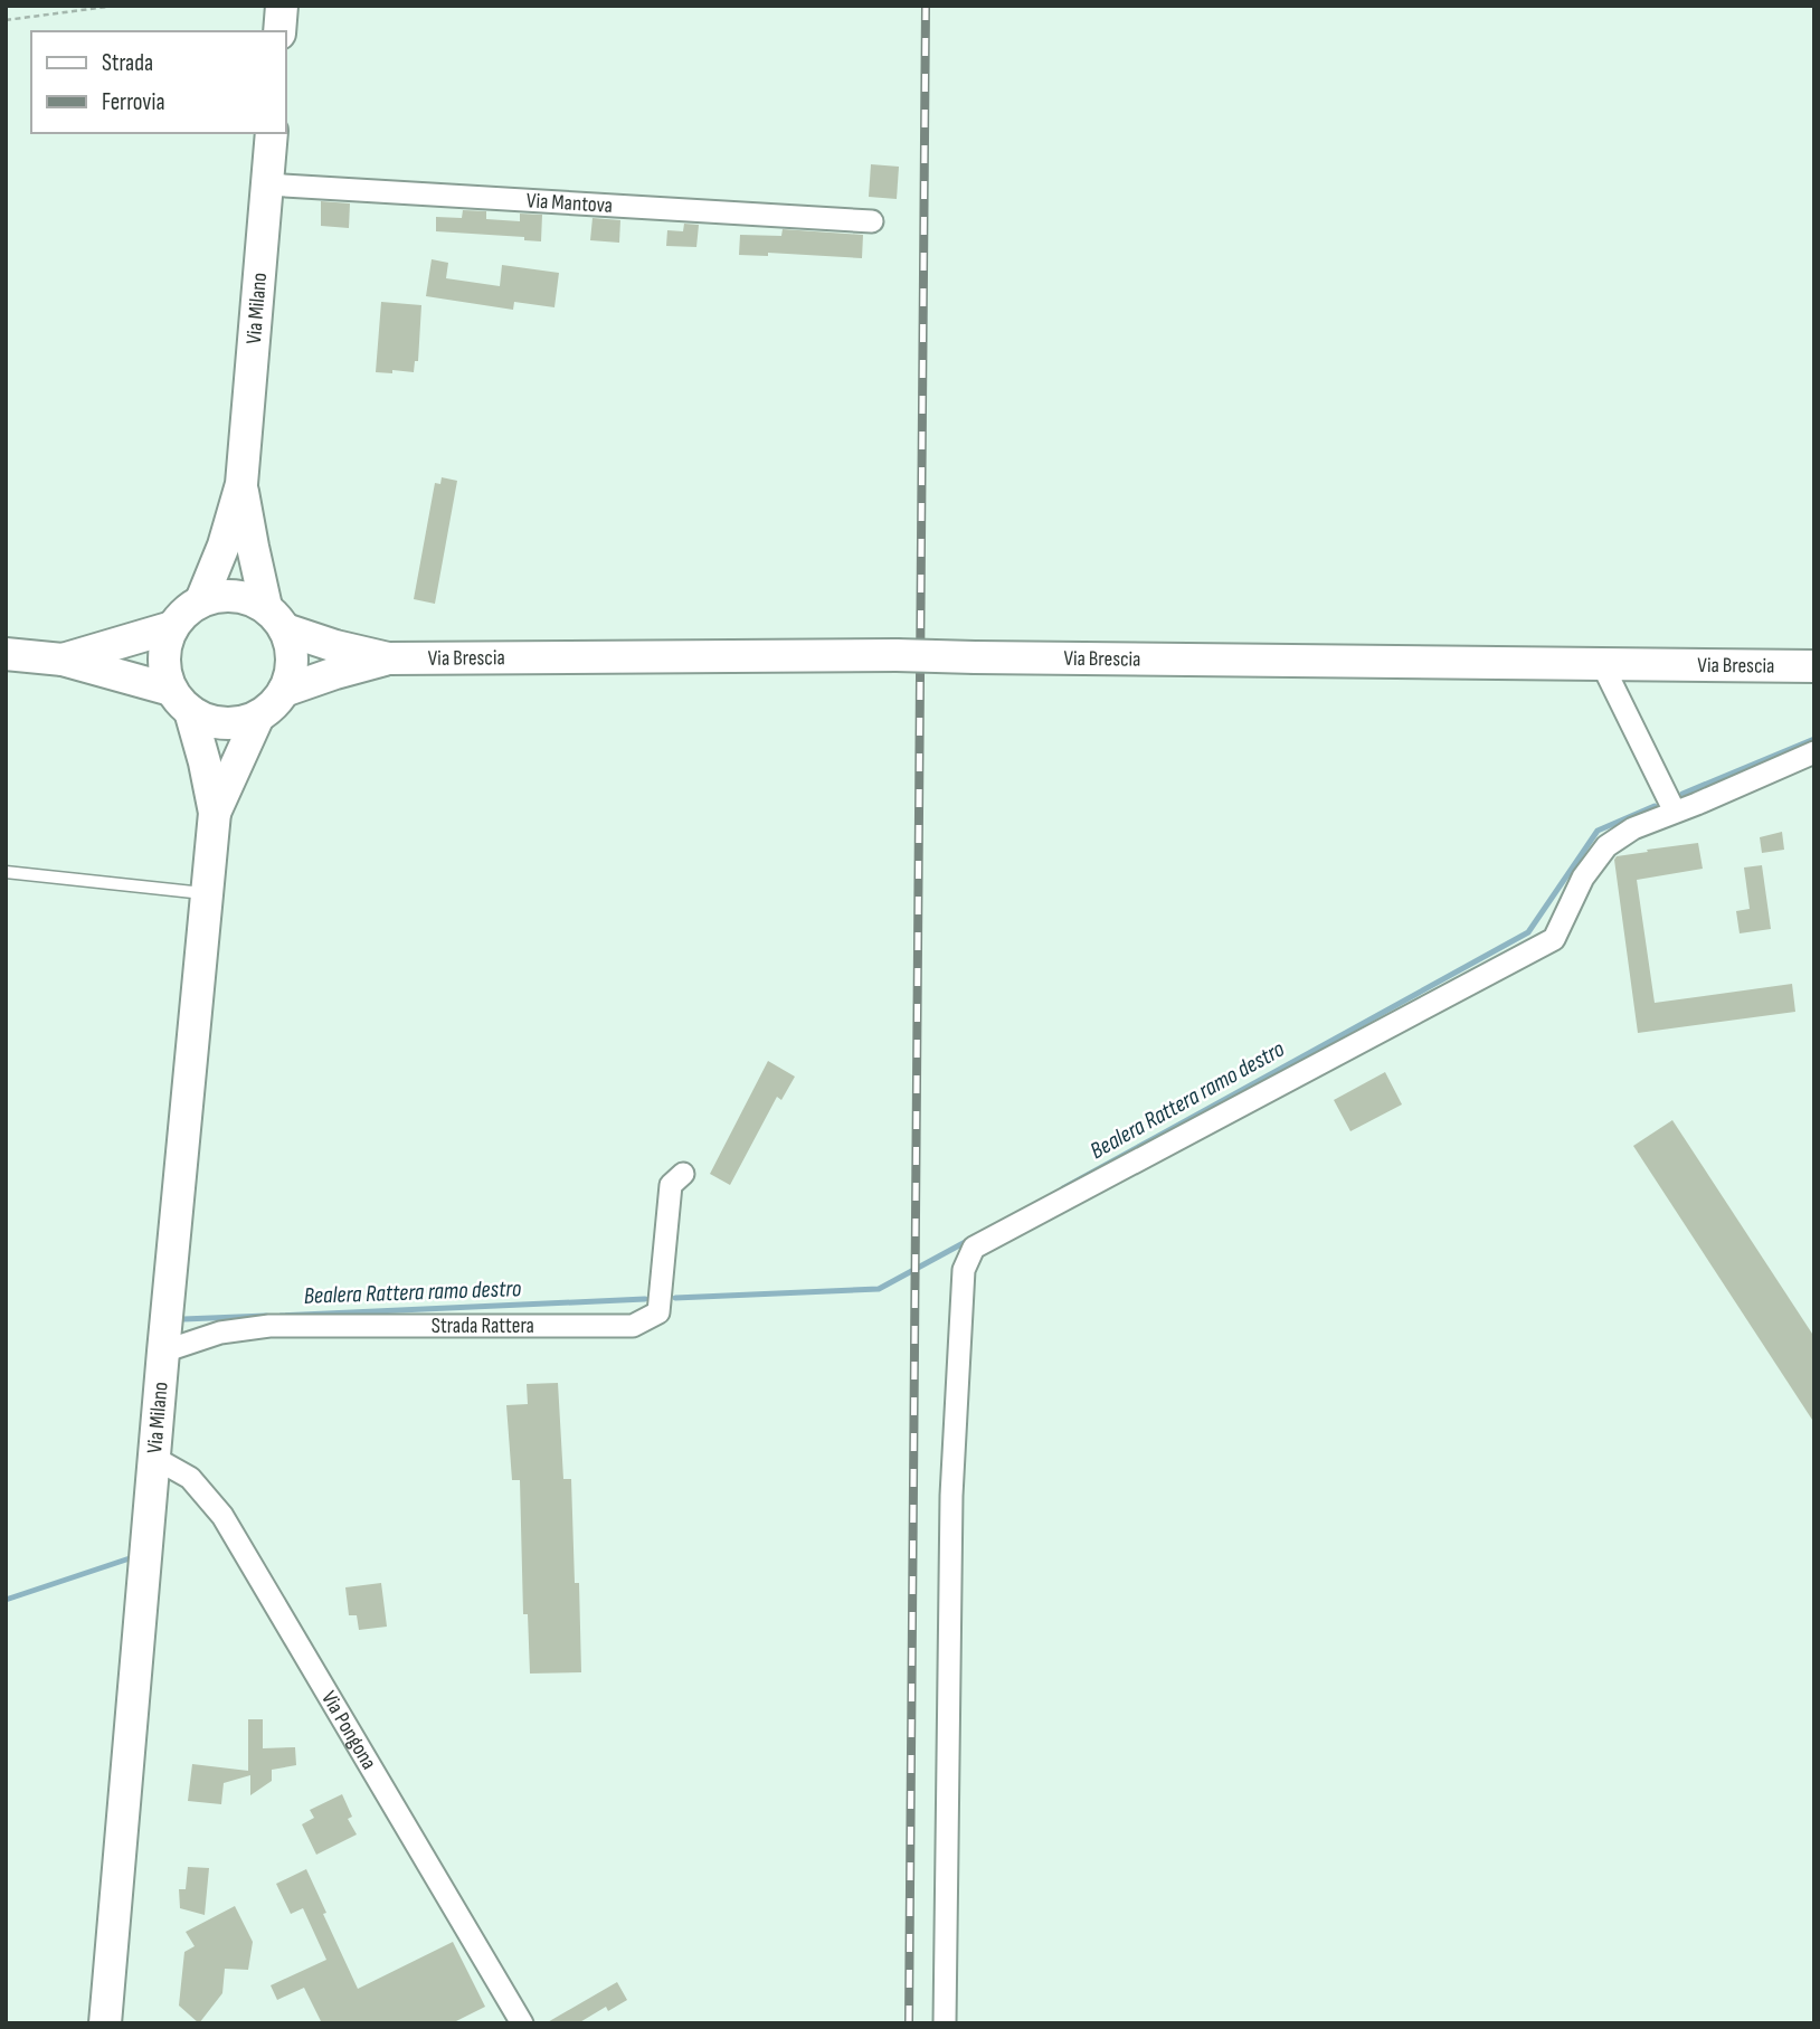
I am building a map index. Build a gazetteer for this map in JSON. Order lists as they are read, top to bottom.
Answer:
{
  "streets": {
    "main road": ["Via Milano", "Via Brescia"],
    "street": ["Via Mantova", "Strada Rattera", "Via Pongona"]
  },
  "crossings": [
    ["Via Mantova", "Via Milano"],
    ["Via Milano", "Strada Rattera"],
    ["Via Milano", "Via Pongona"]
  ],
  "water": ["Bealera Rattera ramo destro"],
  "legend": ["Strada", "Ferrovia"]
}
